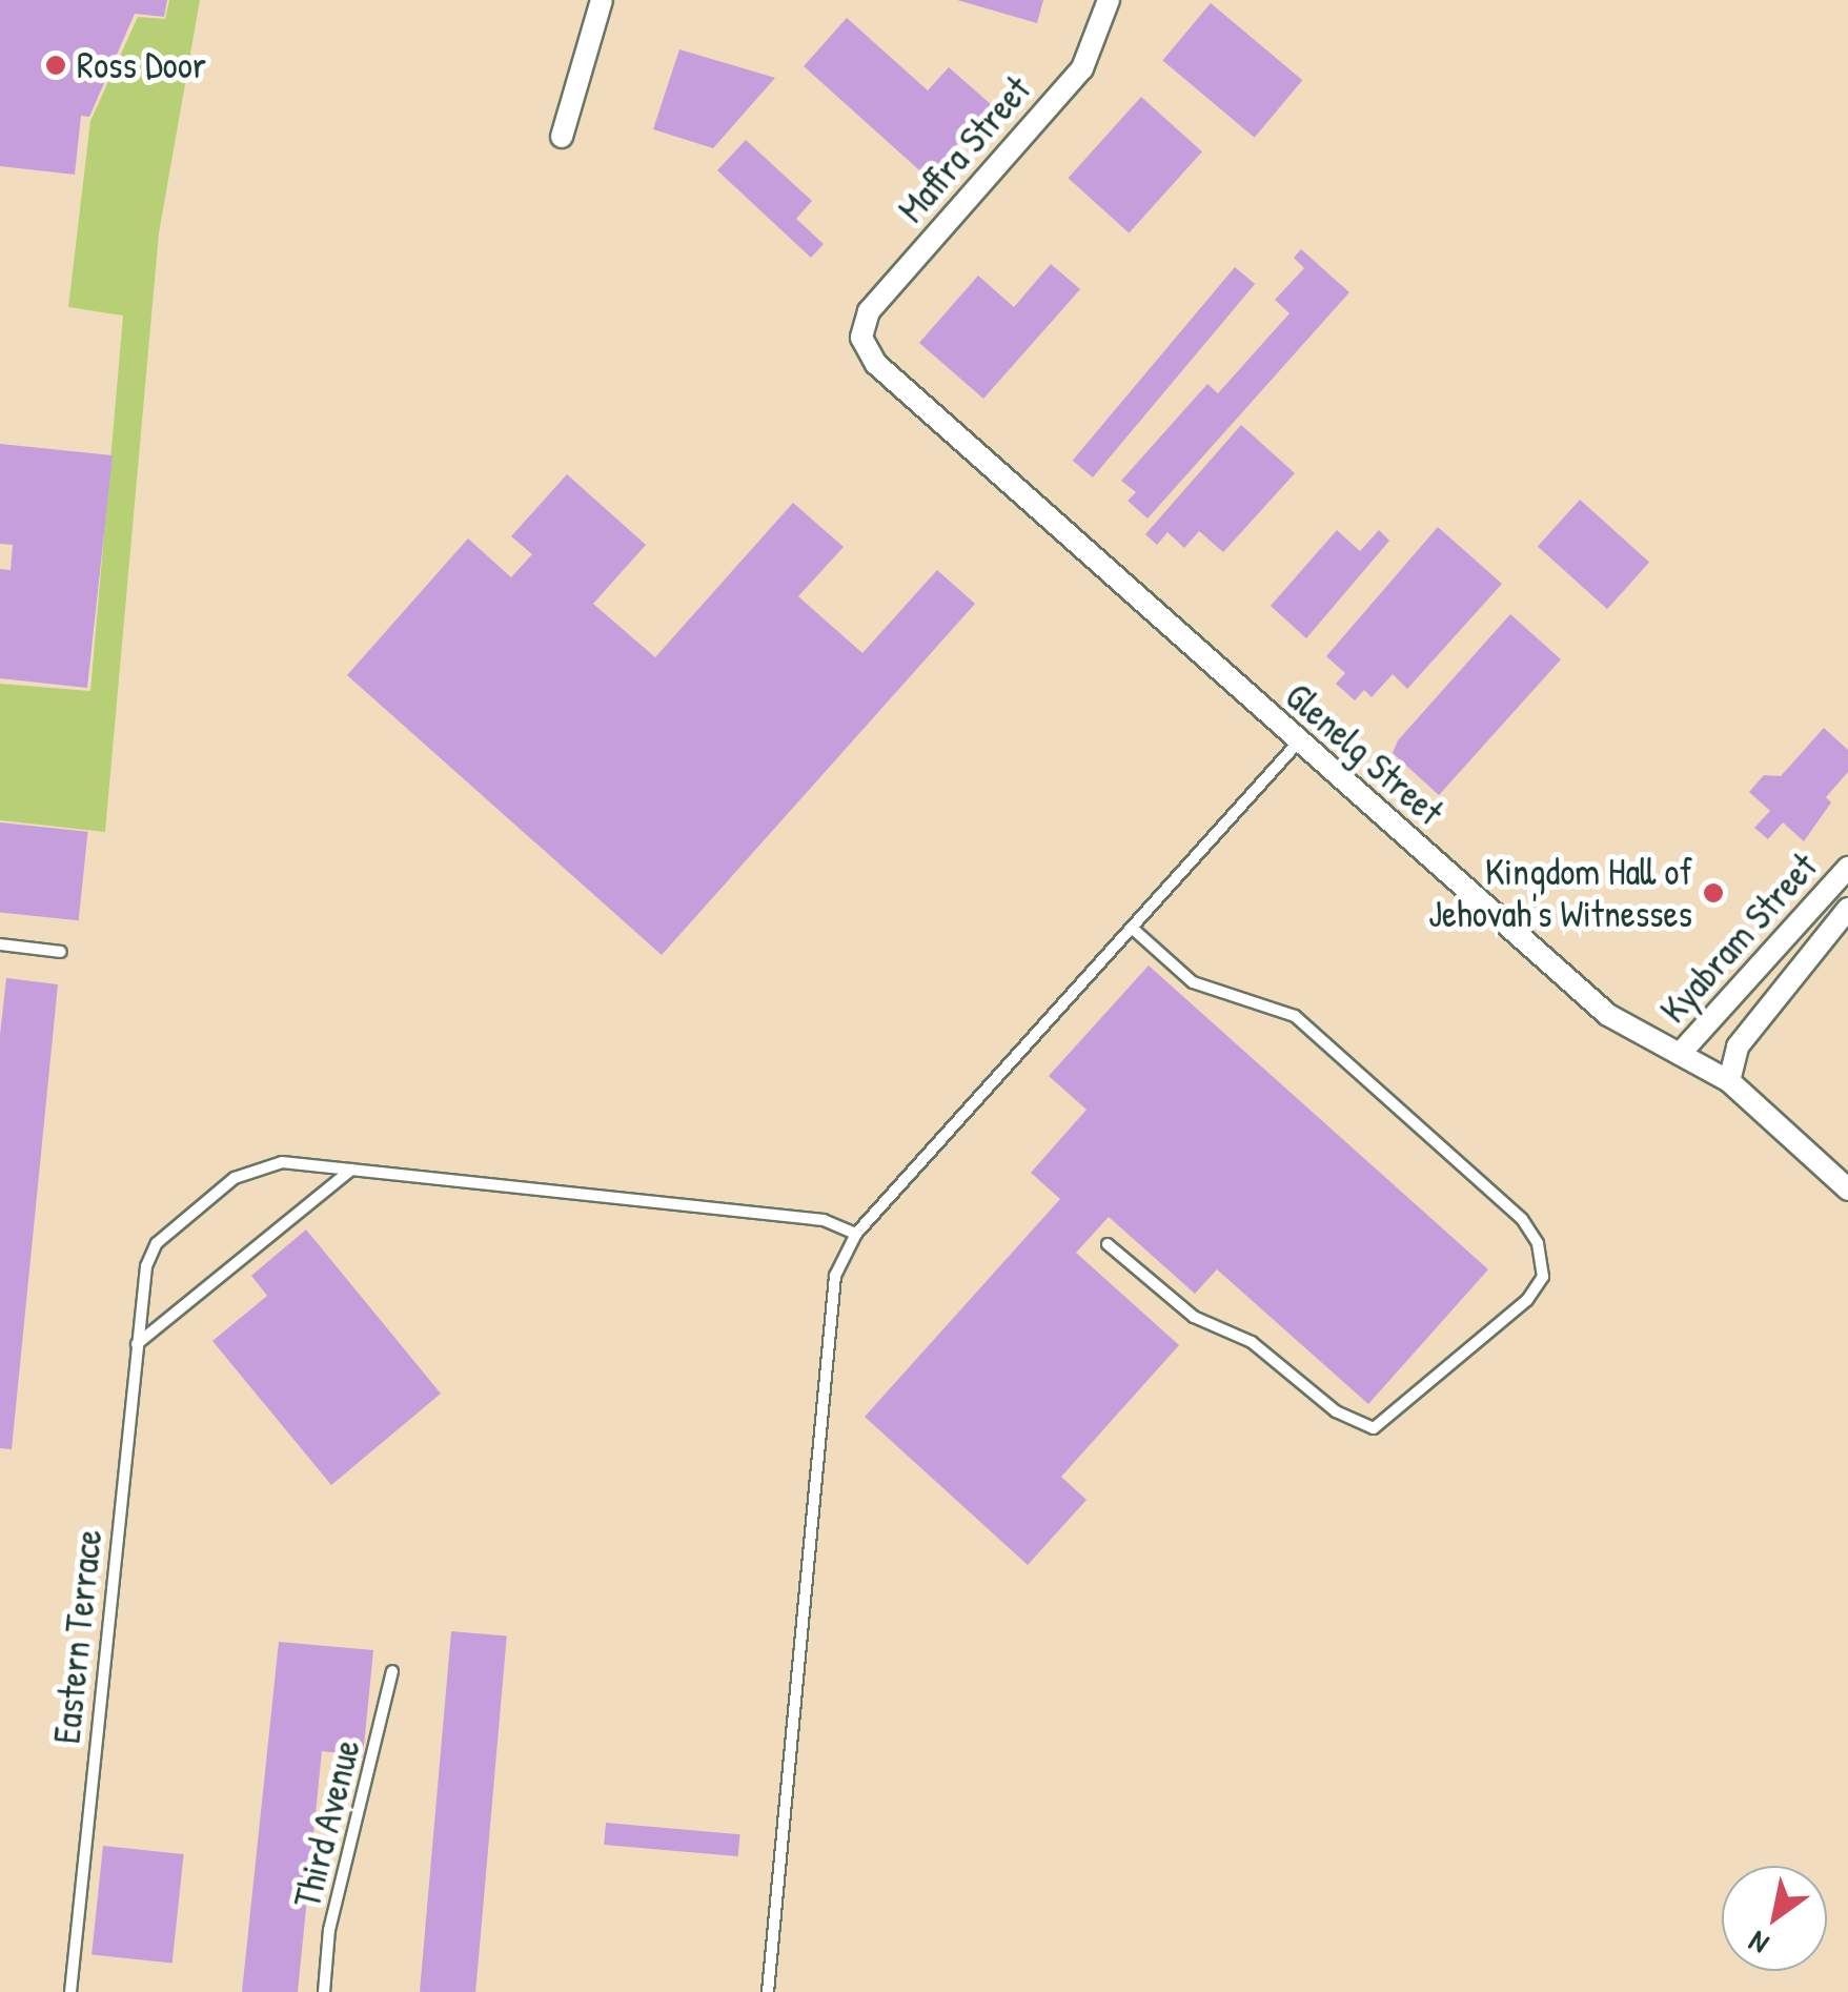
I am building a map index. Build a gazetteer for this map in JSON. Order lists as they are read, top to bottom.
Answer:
{
  "streets": {
    "street": ["Maffra Street", "Glenelg Street", "Kyabram Street"],
    "lane": ["Eastern Terrace", "Third Avenue"]
  },
  "crossings": [
    ["Maffra Street", "Glenelg Street"],
    ["Glenelg Street", "Kyabram Street"]
  ],
  "places": ["Ross Door", "Kingdom Hall of Jehovah's Witnesses"],
  "north": "bottom left"
}
